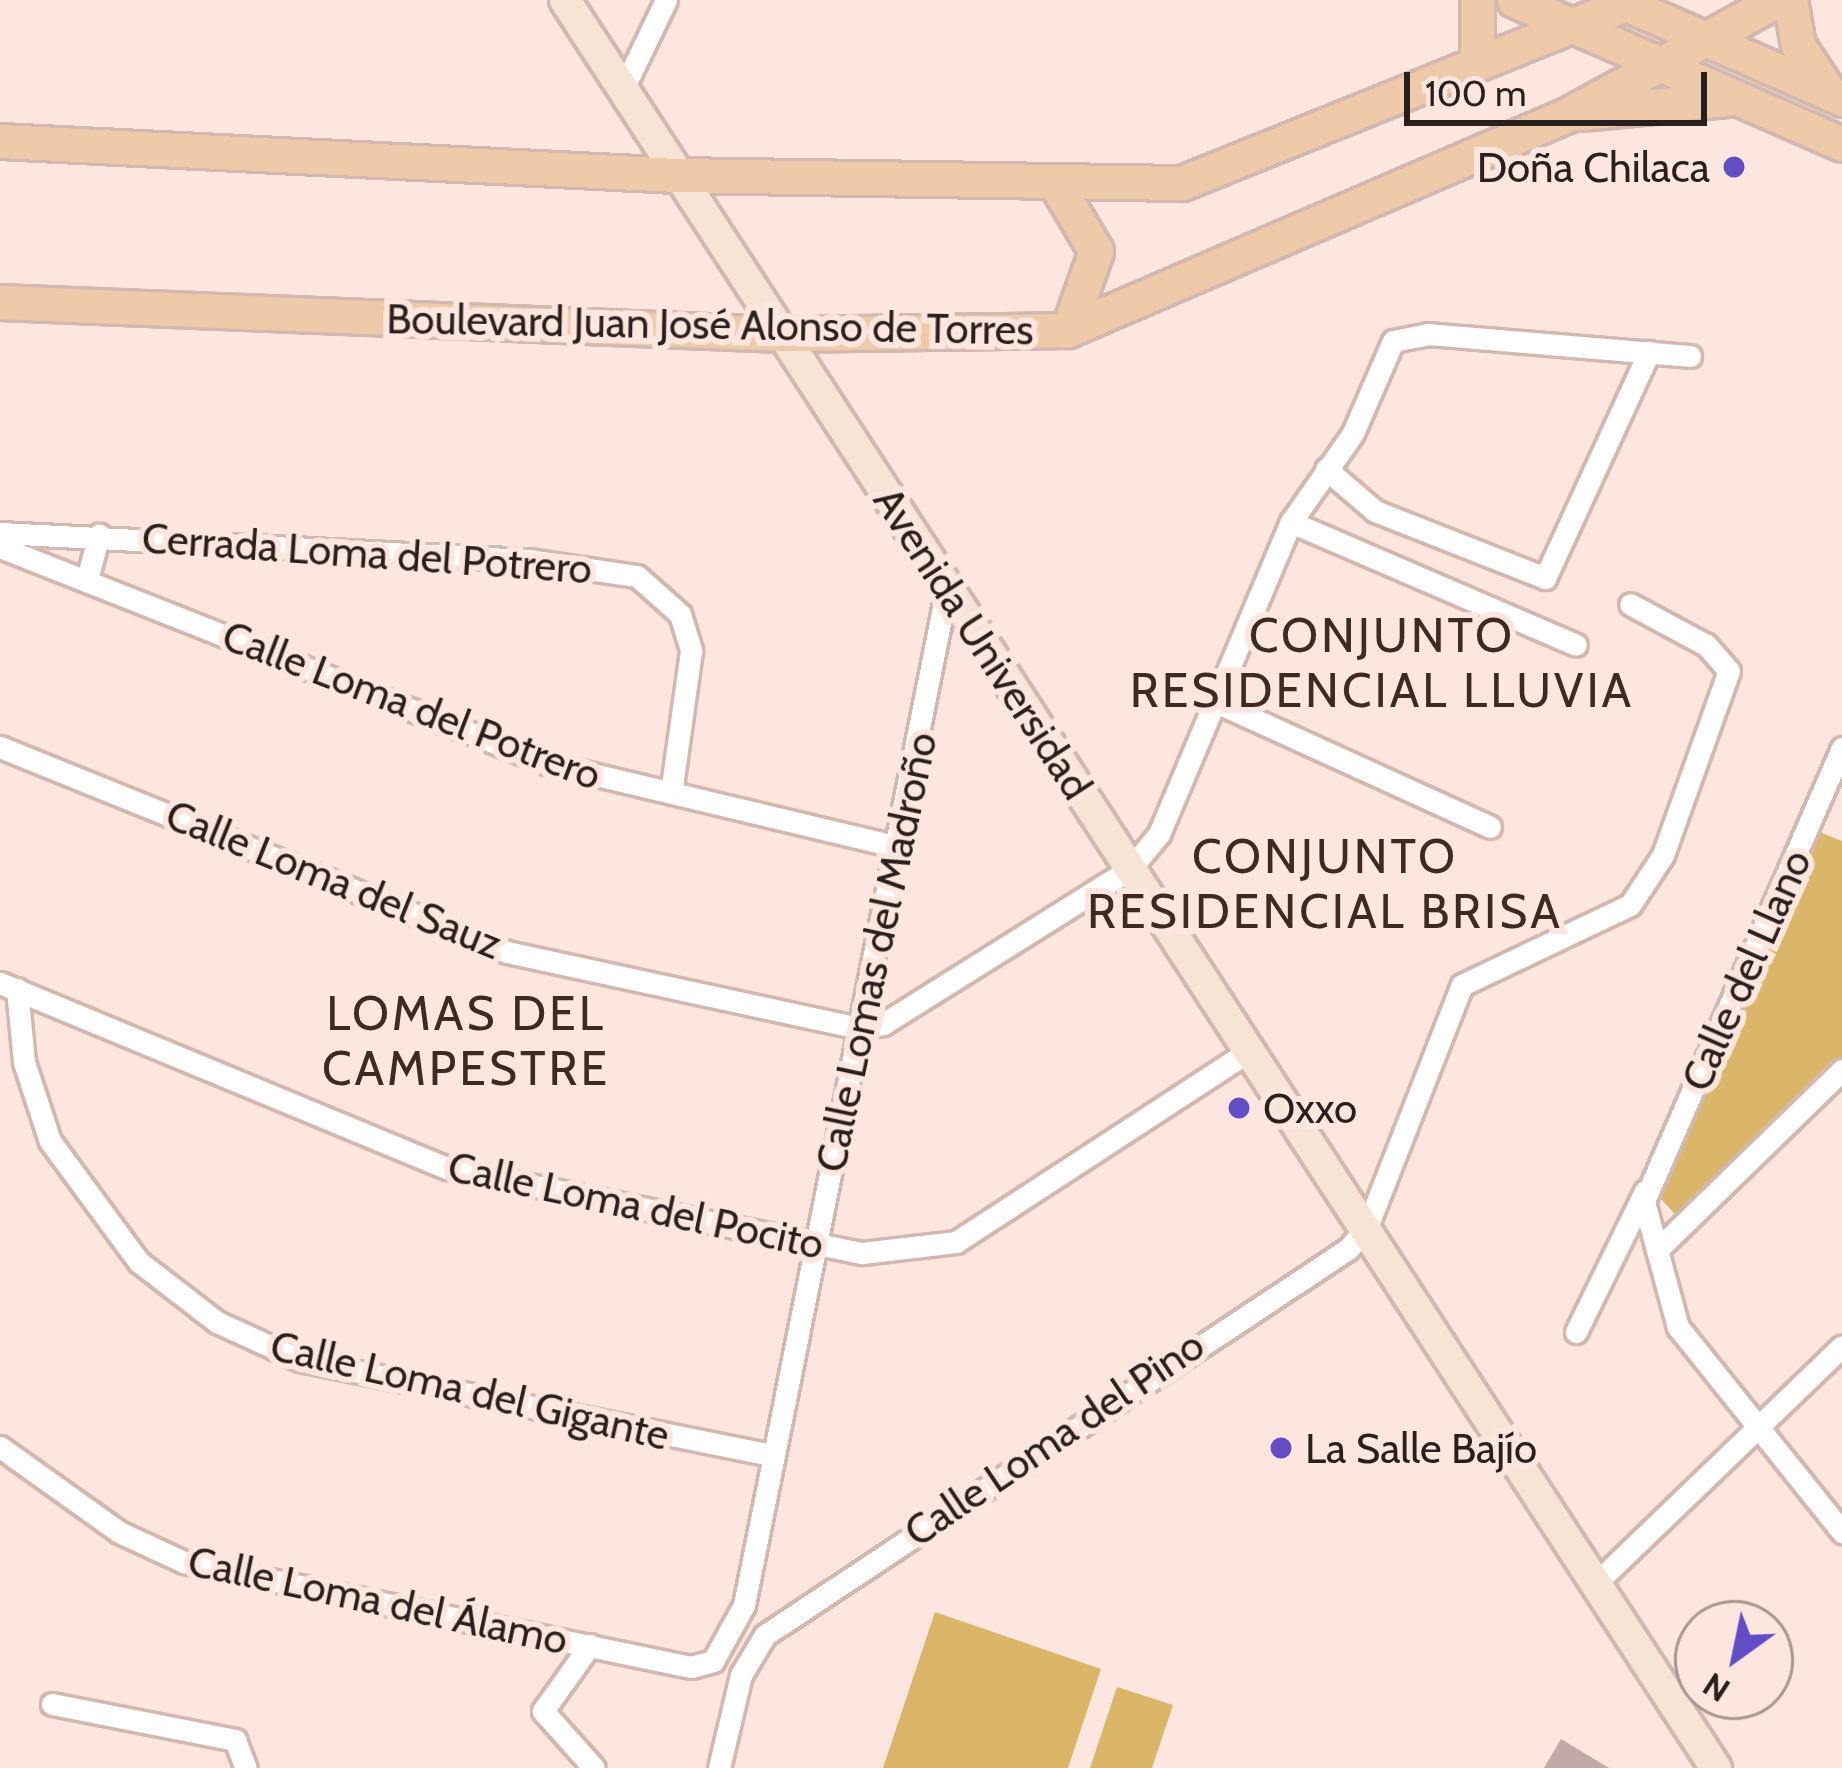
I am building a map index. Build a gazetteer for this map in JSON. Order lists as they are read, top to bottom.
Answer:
{
  "streets": {
    "main road": ["Boulevard Juan José Alonso de Torres"],
    "street": [
      "Cerrada Loma del Potrero",
      "Avenida Universidad",
      "Calle Loma del Potrero",
      "Calle Loma del Sauz",
      "Calle Lomas del Madroño",
      "Calle del Llano",
      "Calle Loma del Pocito",
      "Calle Loma del Gigante",
      "Calle Loma del Pino",
      "Calle Loma del Álamo"
    ]
  },
  "crossings": [
    ["Boulevard Juan José Alonso de Torres", "Avenida Universidad"],
    ["Cerrada Loma del Potrero", "Calle Loma del Potrero"],
    ["Avenida Universidad", "Calle Lomas del Madroño"],
    ["Avenida Universidad", "Calle Loma del Pocito"],
    ["Avenida Universidad", "Calle Loma del Pino"],
    ["Calle Loma del Potrero", "Calle Lomas del Madroño"],
    ["Calle Loma del Sauz", "Calle Lomas del Madroño"],
    ["Calle Lomas del Madroño", "Calle Loma del Pocito"],
    ["Calle Lomas del Madroño", "Calle Loma del Gigante"],
    ["Calle Lomas del Madroño", "Calle Loma del Álamo"],
    ["Calle Loma del Pocito", "Calle Loma del Gigante"]
  ],
  "districts": ["CONJUNTO RESIDENCIAL LLUVIA", "CONJUNTO RESIDENCIAL BRISA", "LOMAS DEL CAMPESTRE"],
  "places": ["Doña Chilaca", "Oxxo", "La Salle Bajío"],
  "scale_bar": "100 m",
  "north": "bottom left"
}
